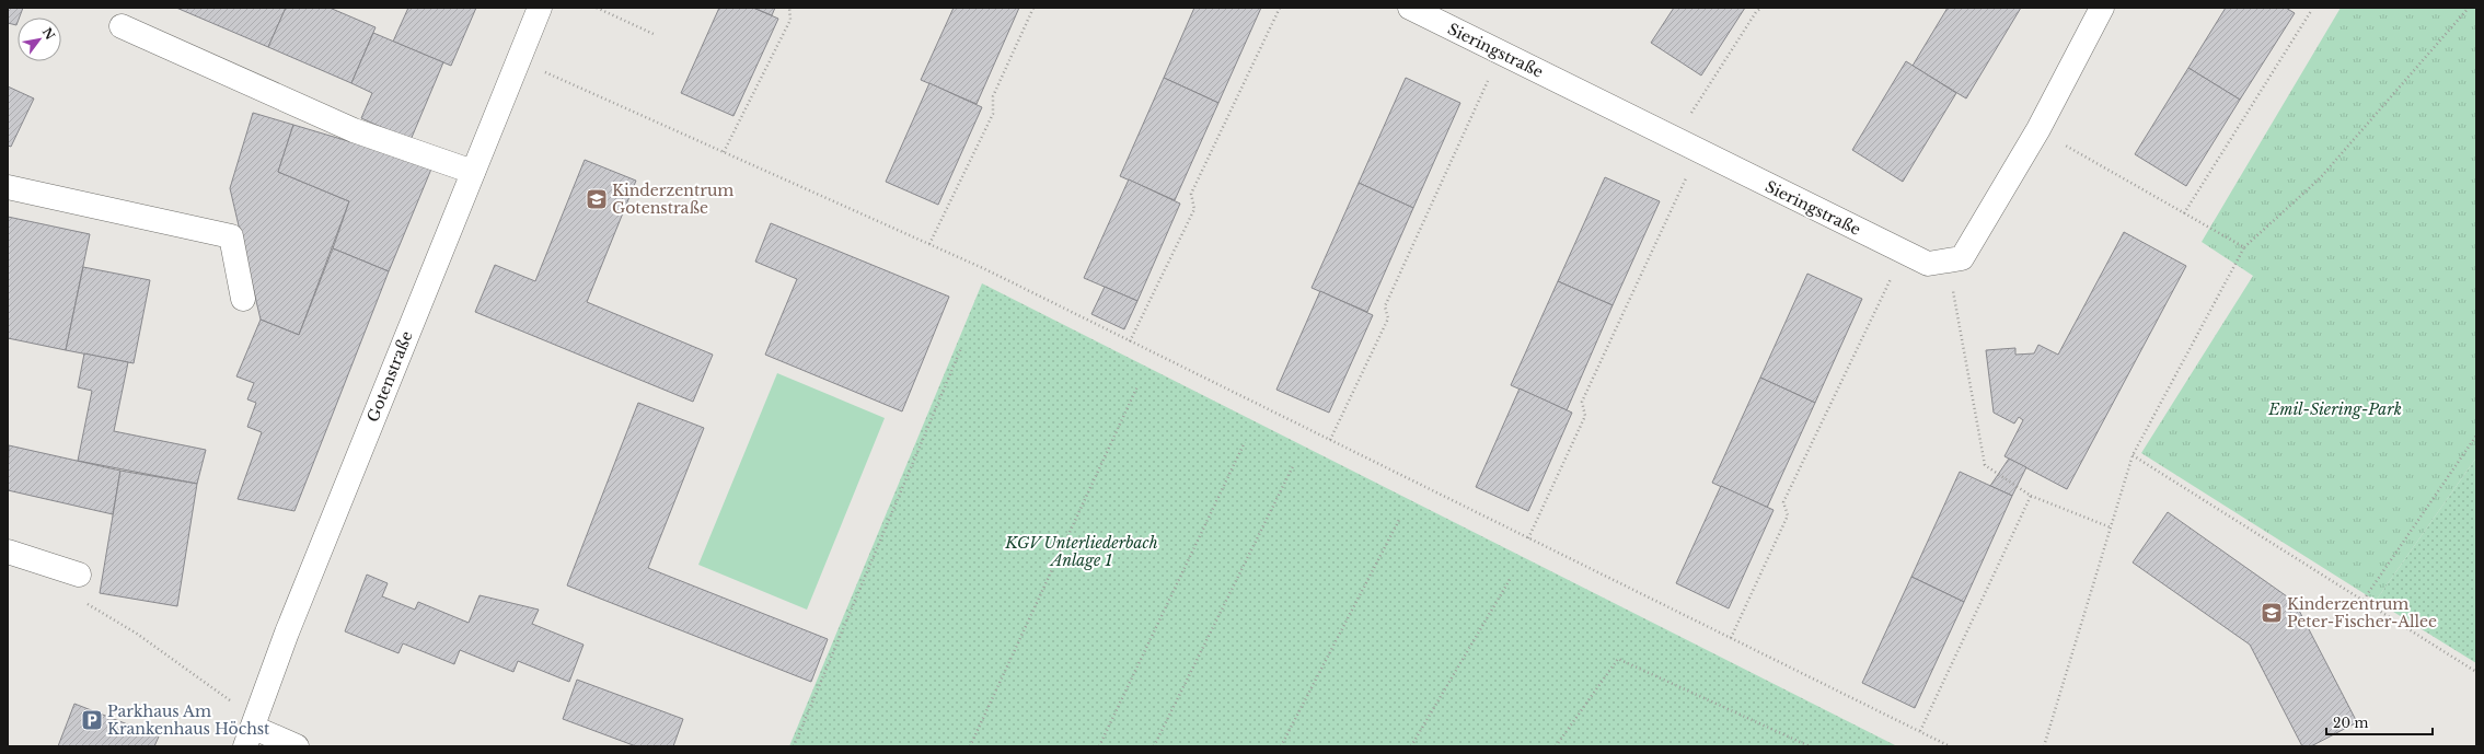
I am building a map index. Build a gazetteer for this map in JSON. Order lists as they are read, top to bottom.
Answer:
{
  "streets": {
    "street": ["Sieringstraße", "Gotenstraße"]
  },
  "parks": ["Emil-Siering-Park", "KGV Unterliederbach Anlage 1"],
  "places": {
    "school or university": ["Kinderzentrum Gotenstraße", "Kinderzentrum Peter-Fischer-Allee"],
    "parking": ["Parkhaus Am Krankenhaus Höchst"]
  },
  "scale_bar": "20 m",
  "north": "top right"
}
